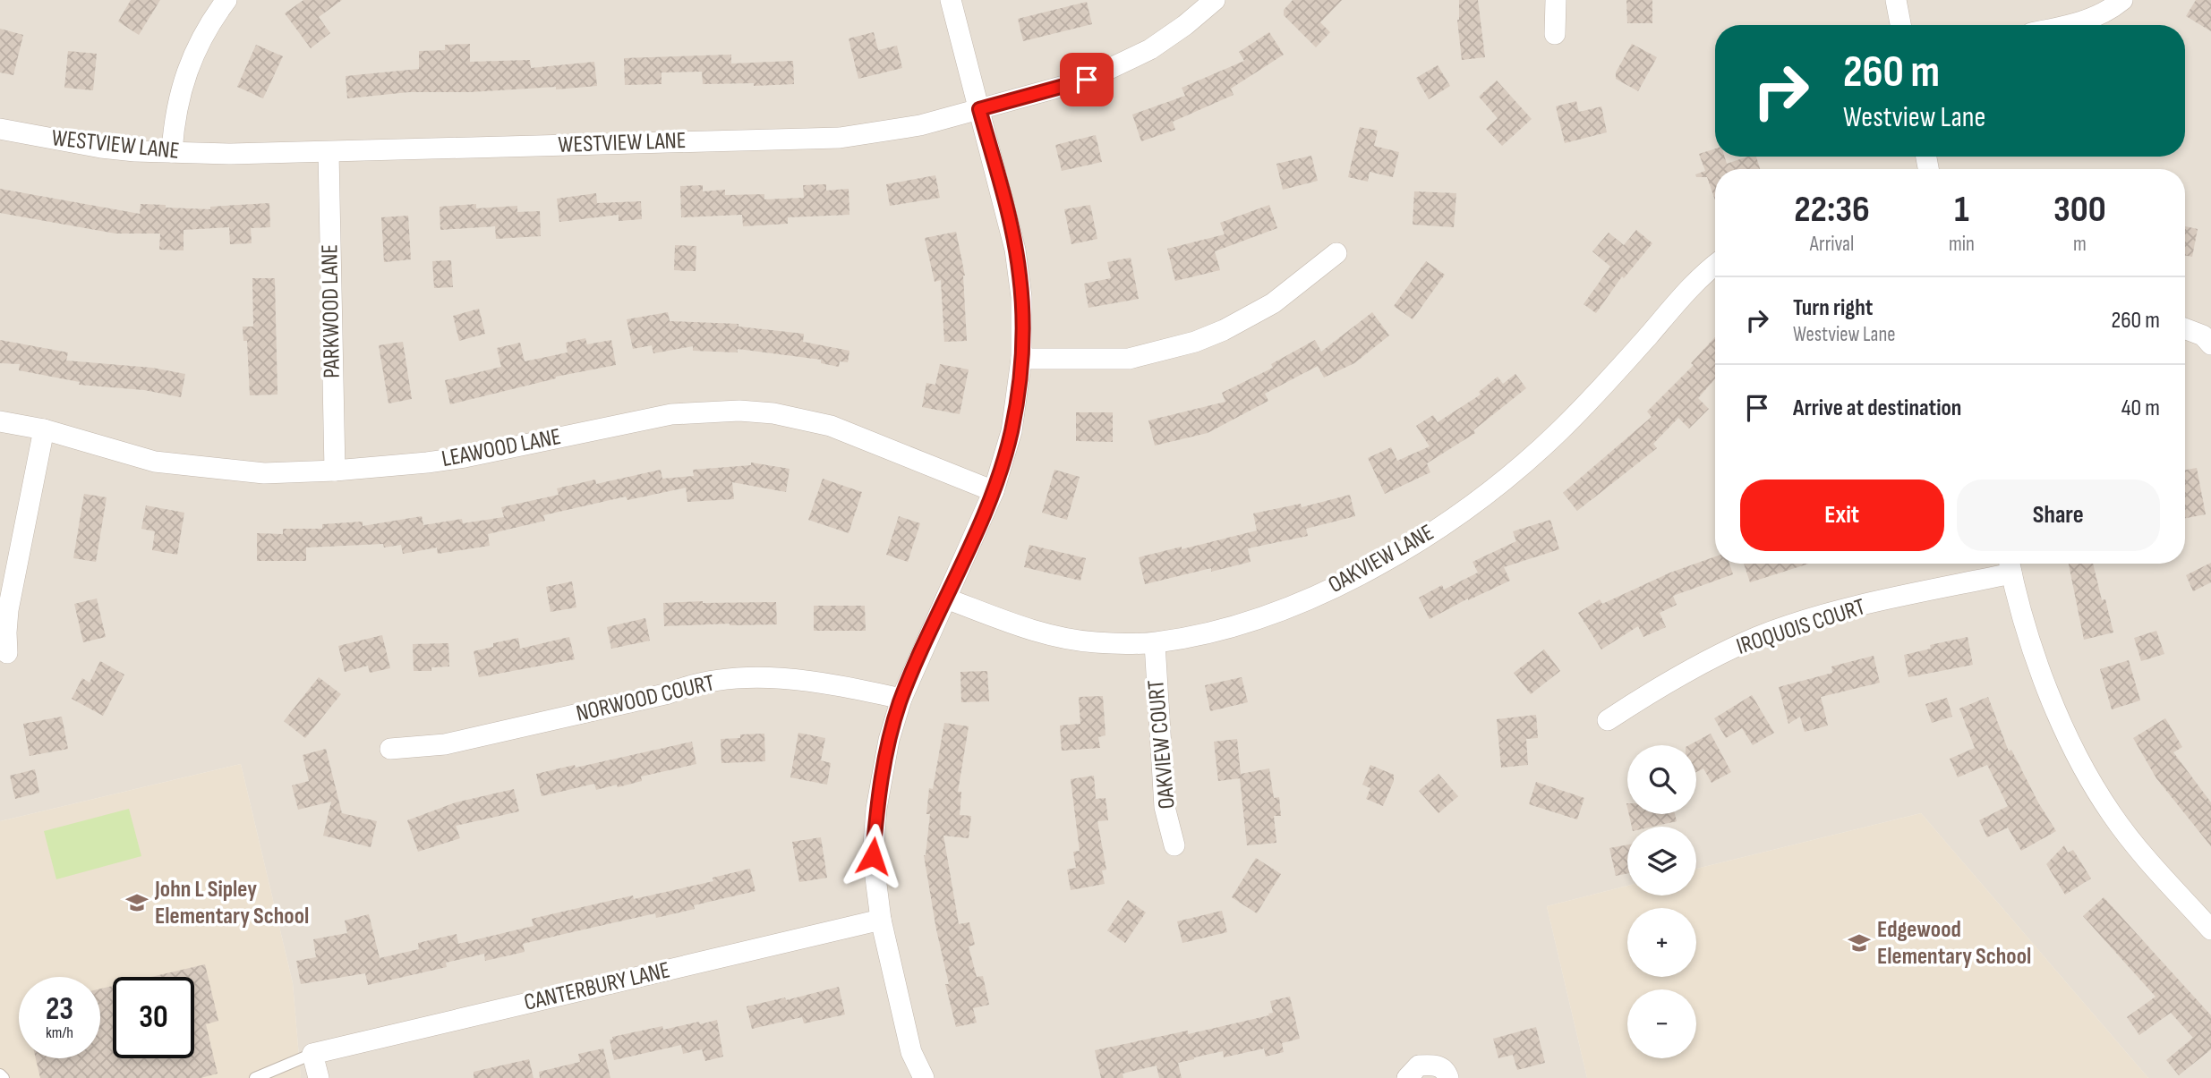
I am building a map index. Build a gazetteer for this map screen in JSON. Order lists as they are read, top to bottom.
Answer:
{
  "streets": {
    "street": [
      "WESTVIEW LANE",
      "PARKWOOD LANE",
      "LEAWOOD LANE",
      "OAKVIEW LANE",
      "IROQUOIS COURT",
      "NORWOOD COURT",
      "OAKVIEW COURT",
      "CANTERBURY LANE"
    ]
  },
  "crossings": [
    ["WESTVIEW LANE", "PARKWOOD LANE"],
    ["PARKWOOD LANE", "LEAWOOD LANE"],
    ["OAKVIEW LANE", "OAKVIEW COURT"]
  ],
  "places": {
    "school or university": ["John L Sipley Elementary School", "Edgewood Elementary School"]
  },
  "page": {
    "turn": ["260 m", "Westview Lane"],
    "eta": [
      "22:36",
      "Arrival",
      "1",
      "min",
      "300",
      "m"
    ],
    "list": [
      {
        "name": "Turn right",
        "note": "Westview Lane",
        "value": "260 m"
      },
      {
        "name": "Arrive at destination",
        "value": "40 m"
      }
    ],
    "buttons": ["Exit", "Share"],
    "map_buttons": ["+", "−"],
    "speed": "23 km/h",
    "limit": "30"
  }
}
